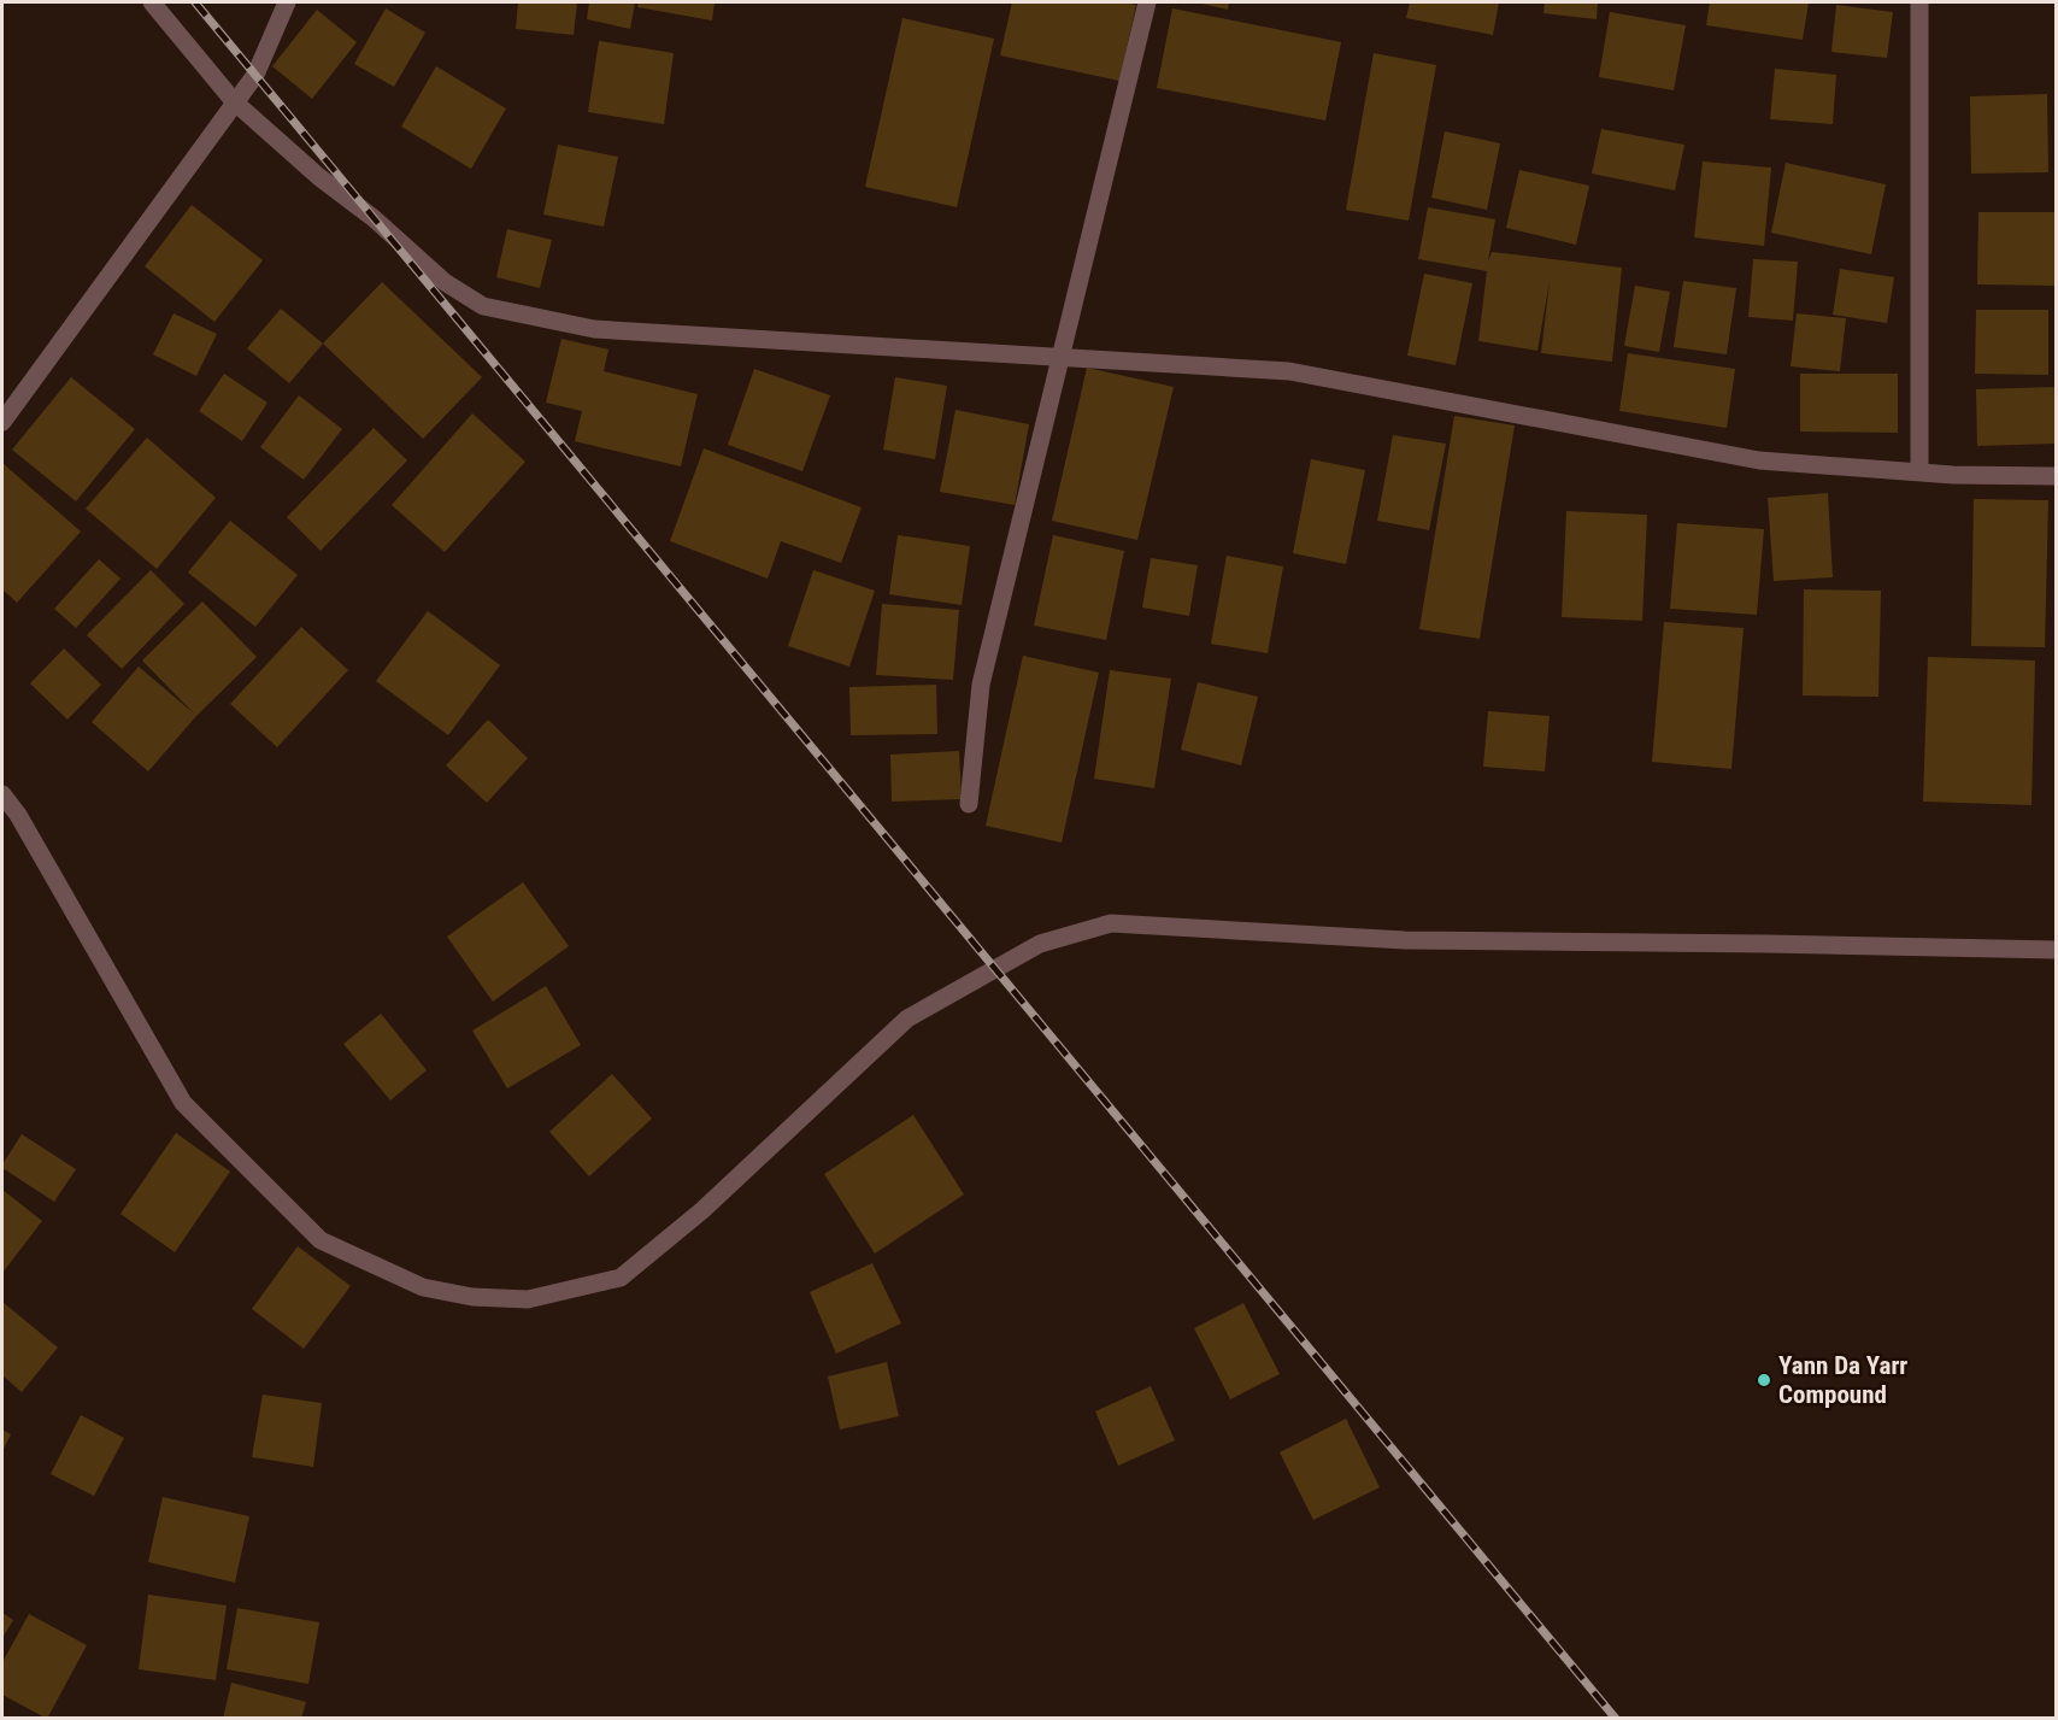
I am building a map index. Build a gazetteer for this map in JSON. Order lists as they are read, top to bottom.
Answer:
{
  "places": ["Yann Da Yarr Compound"]
}
